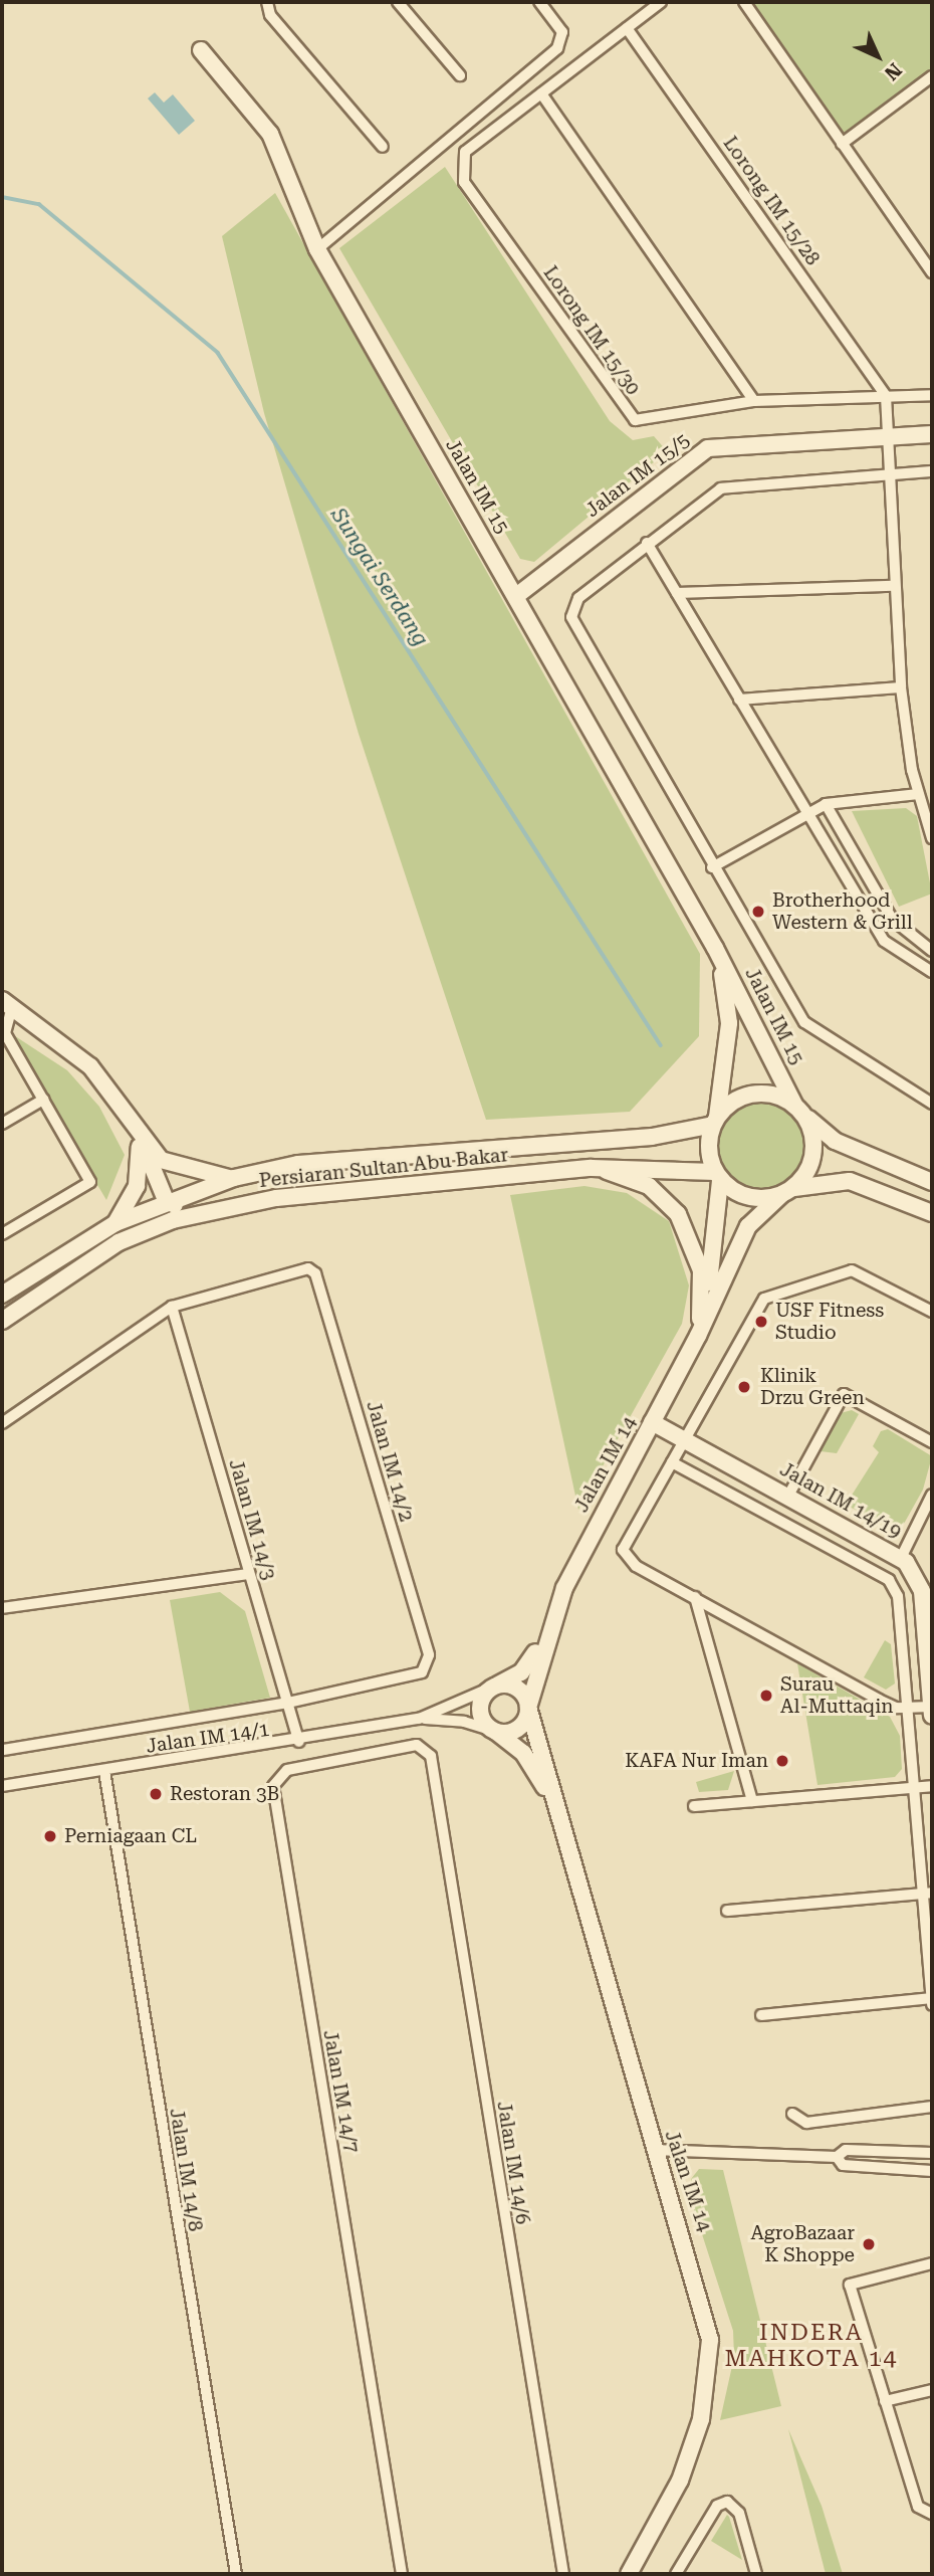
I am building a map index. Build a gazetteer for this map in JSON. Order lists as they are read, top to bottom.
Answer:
{
  "streets": {
    "street": [
      "Lorong IM 15/28",
      "Lorong IM 15/30",
      "Jalan IM 15/5",
      "Jalan IM 15",
      "Persiaran Sultan Abu Bakar",
      "Jalan IM 14/2",
      "Jalan IM 14",
      "Jalan IM 14/19",
      "Jalan IM 14/3",
      "Jalan IM 14/1",
      "Jalan IM 14/7",
      "Jalan IM 14/6",
      "Jalan IM 14/8"
    ]
  },
  "crossings": [
    ["Lorong IM 15/28", "Lorong IM 15/30"],
    ["Jalan IM 15/5", "Jalan IM 15"],
    ["Jalan IM 15", "Persiaran Sultan Abu Bakar"],
    ["Jalan IM 15", "Jalan IM 14"],
    ["Persiaran Sultan Abu Bakar", "Jalan IM 14"],
    ["Jalan IM 14/2", "Jalan IM 14/3"],
    ["Jalan IM 14/2", "Jalan IM 14/1"],
    ["Jalan IM 14", "Jalan IM 14/19"],
    ["Jalan IM 14/3", "Jalan IM 14/1"],
    ["Jalan IM 14/1", "Jalan IM 14/8"],
    ["Jalan IM 14/7", "Jalan IM 14/6"]
  ],
  "districts": ["INDERA MAHKOTA 14"],
  "water": ["Sungai Serdang"],
  "places": [
    "Brotherhood Western & Grill",
    "USF Fitness Studio",
    "Klinik Drzu Green",
    "Surau Al-Muttaqin",
    "KAFA Nur Iman",
    "Restoran 3B",
    "Perniagaan CL",
    "AgroBazaar K Shoppe"
  ],
  "north": "bottom right"
}
